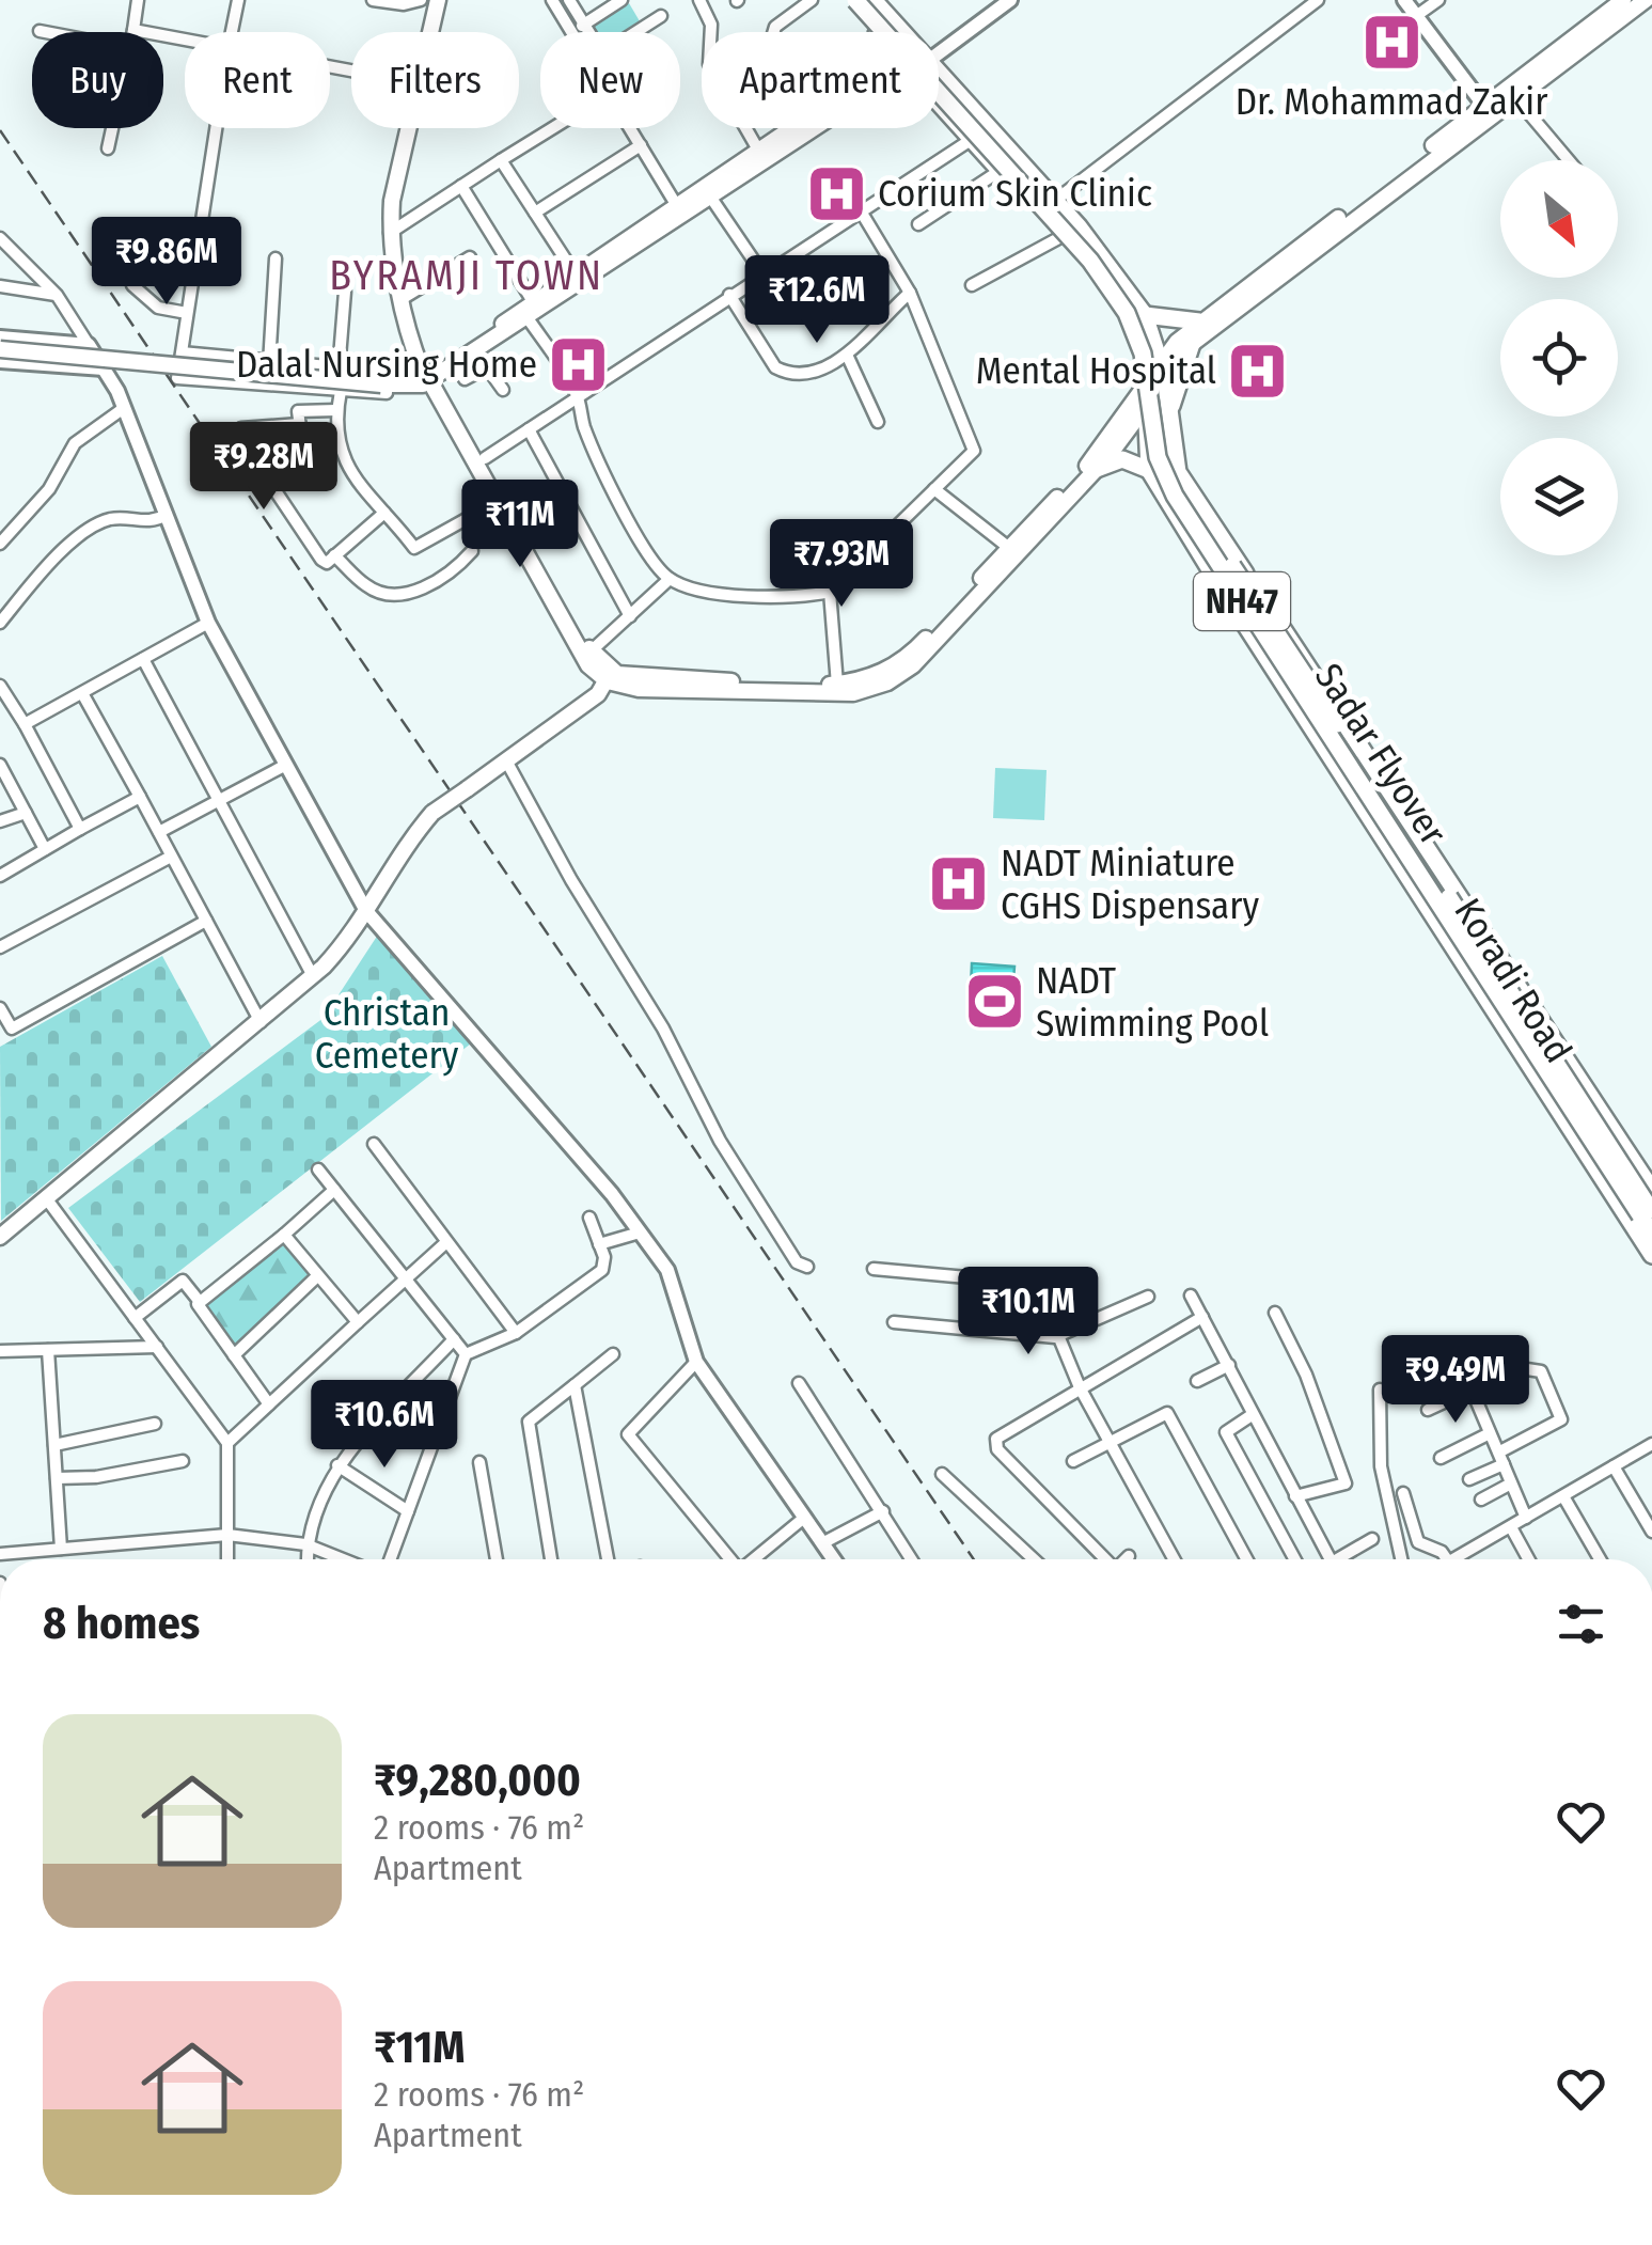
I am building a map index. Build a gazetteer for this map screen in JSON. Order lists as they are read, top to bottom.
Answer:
{
  "streets": {
    "main road": ["NH47", "Sadar Flyover", "Koradi Road"]
  },
  "crossings": [
    ["Sadar Flyover", "Koradi Road"]
  ],
  "districts": ["BYRAMJI TOWN"],
  "parks": ["Christan Cemetery"],
  "places": {
    "hospital": [
      "Dr. Mohammad Zakir",
      "Corium Skin Clinic",
      "Dalal Nursing Home",
      "Mental Hospital",
      "NADT Miniature CGHS Dispensary"
    ],
    "sports": ["NADT Swimming Pool"]
  },
  "north": "bottom right",
  "page": {
    "chip": [
      "Buy",
      "Rent",
      "Filters",
      "New",
      "Apartment"
    ],
    "price": [
      "₹9.86M",
      "₹12.6M",
      "₹9.28M",
      "₹11M",
      "₹7.93M",
      "₹10.1M",
      "₹9.49M",
      "₹10.6M"
    ],
    "heading": "8 homes",
    "list": [
      {
        "name": "₹9,280,000",
        "note": "2 rooms · 76 m² · Apartment"
      },
      {
        "name": "₹11M",
        "note": "2 rooms · 76 m² · Apartment"
      }
    ]
  }
}
